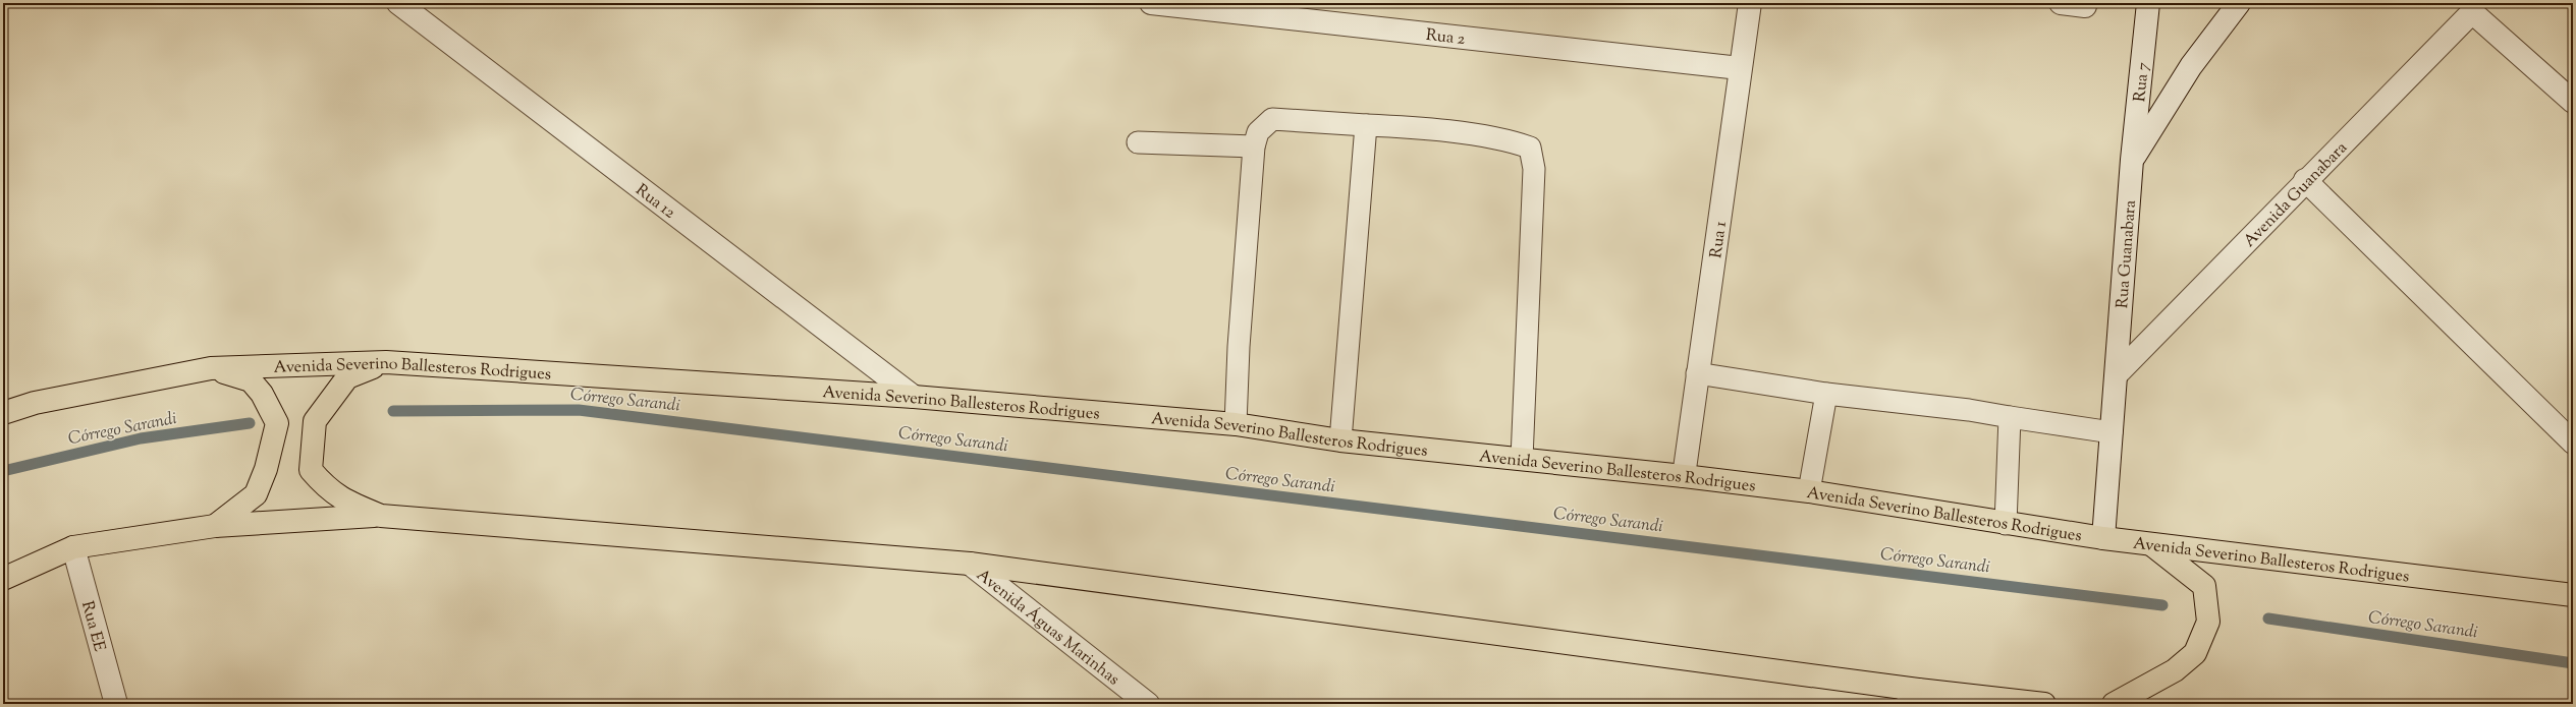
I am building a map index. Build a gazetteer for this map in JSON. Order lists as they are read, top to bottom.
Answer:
{
  "streets": {
    "main road": ["Avenida Severino Ballesteros Rodrigues"],
    "street": [
      "Rua 2",
      "Rua 7",
      "Avenida Guanabara",
      "Rua 12",
      "Rua 1",
      "Rua Guanabara",
      "Rua EE",
      "Avenida Águas Marinhas"
    ]
  },
  "crossings": [
    ["Rua 2", "Rua 1"],
    ["Rua 7", "Rua Guanabara"],
    ["Avenida Guanabara", "Rua Guanabara"],
    ["Rua 12", "Avenida Severino Ballesteros Rodrigues"],
    ["Rua 1", "Avenida Severino Ballesteros Rodrigues"],
    ["Rua Guanabara", "Avenida Severino Ballesteros Rodrigues"]
  ],
  "water": ["Córrego Sarandi"]
}
